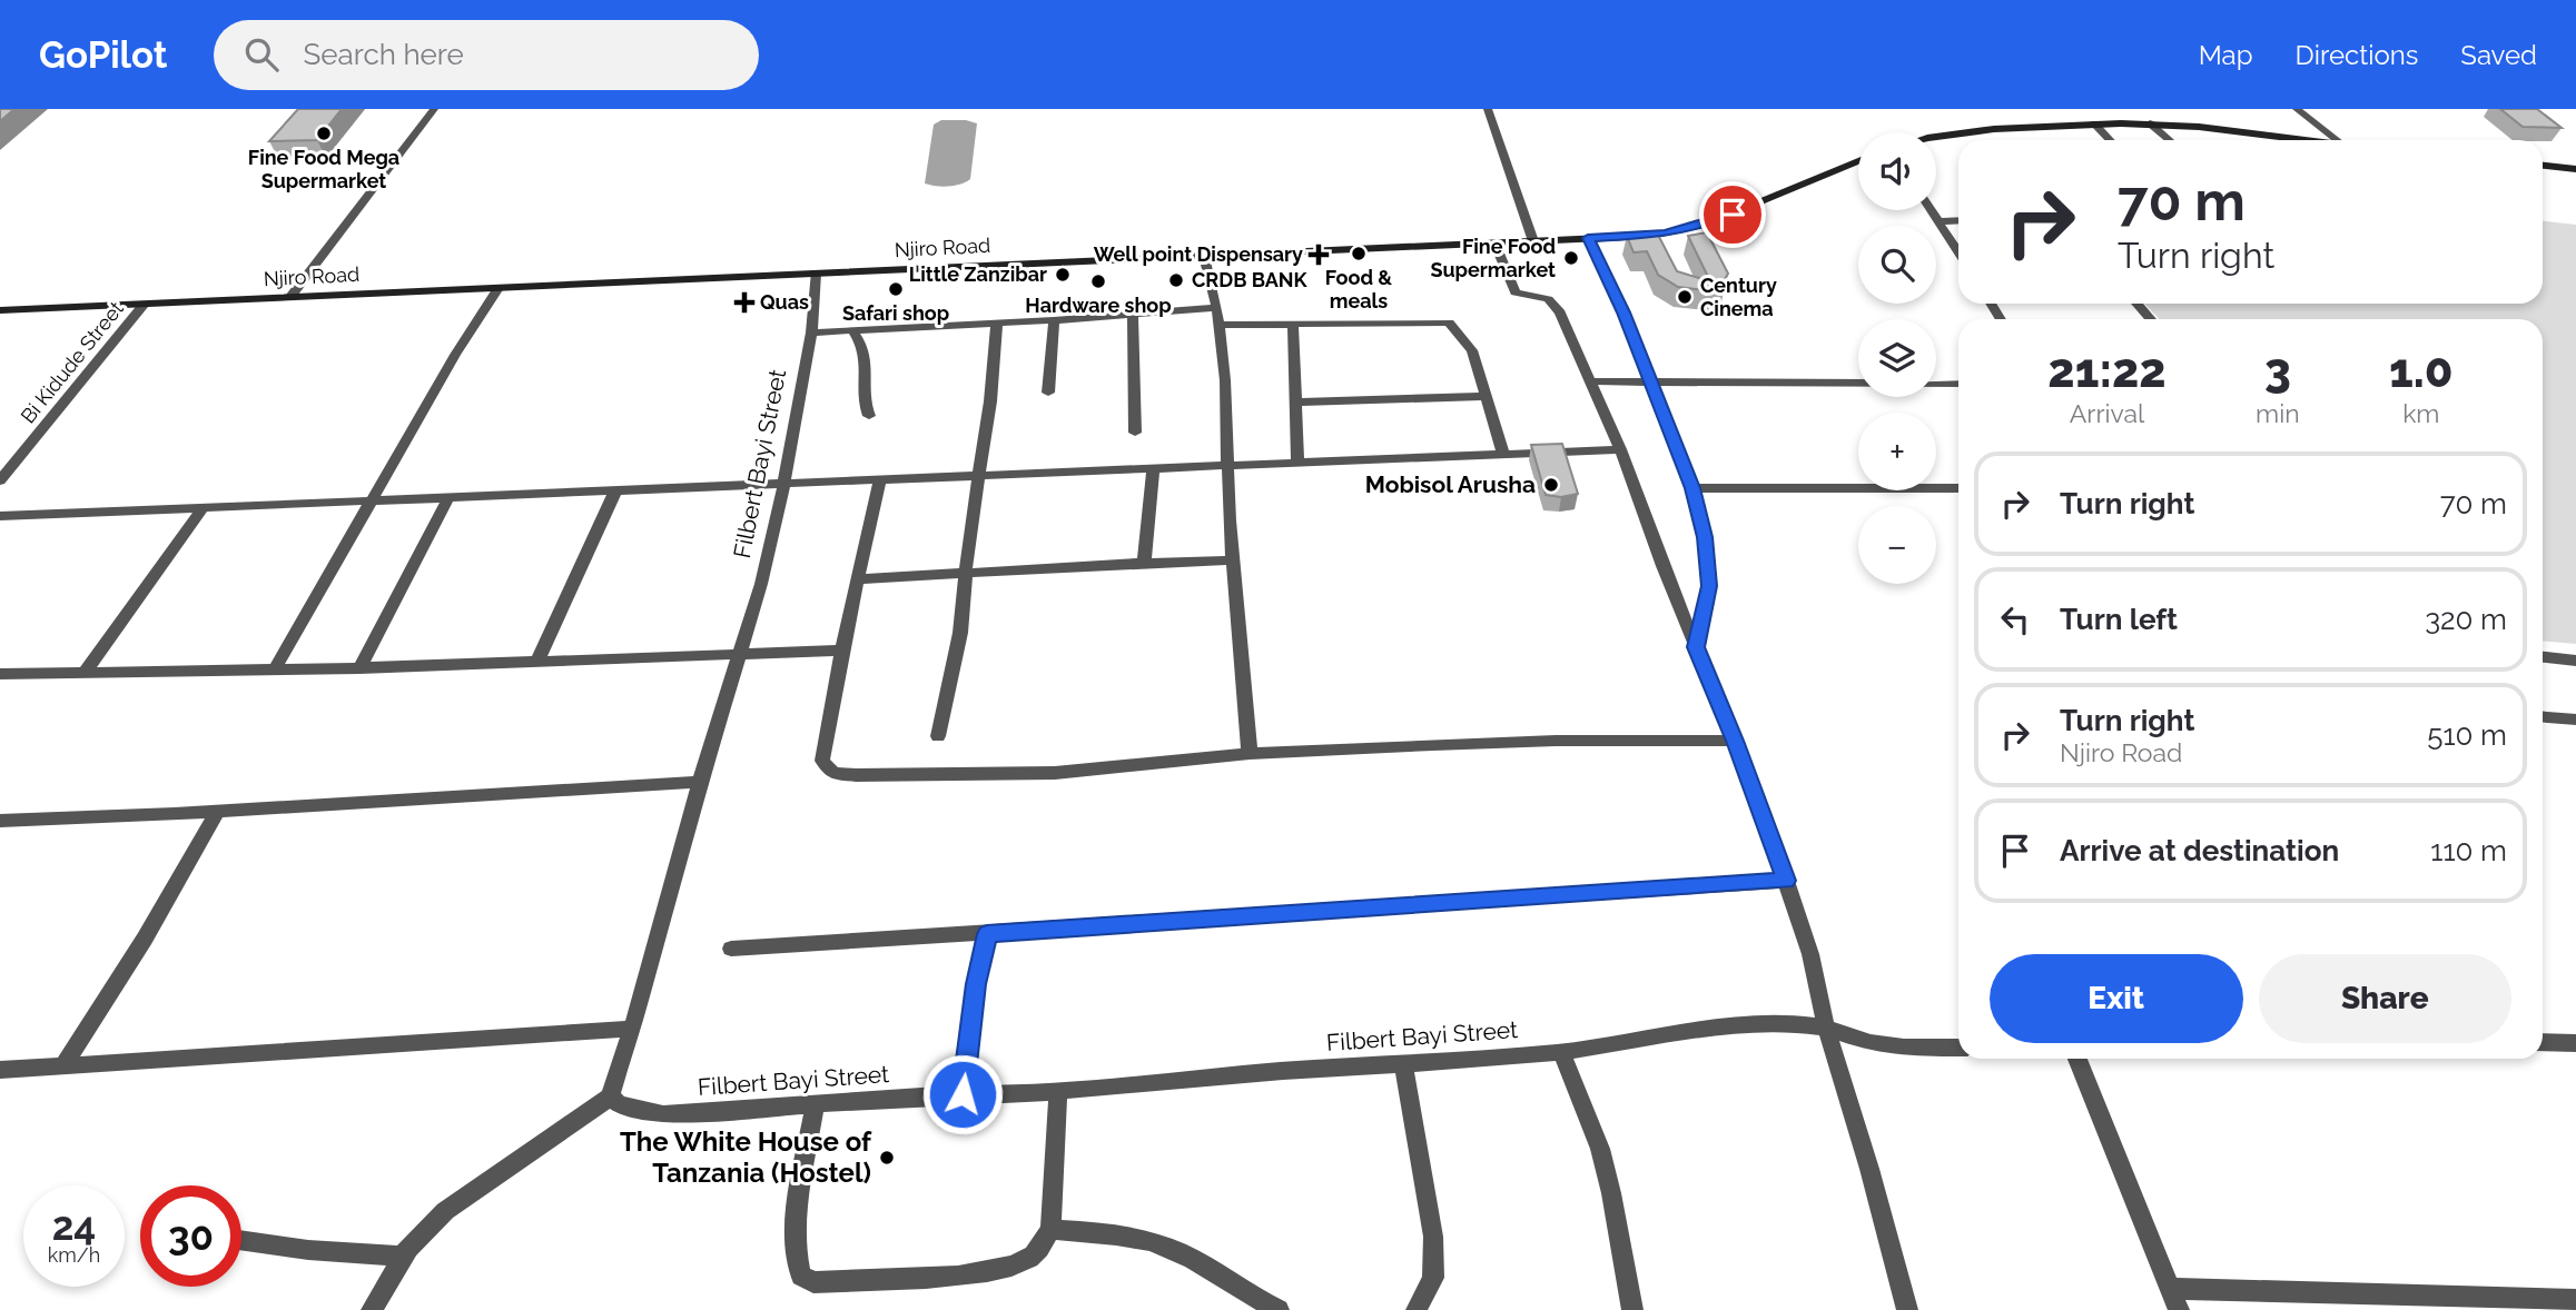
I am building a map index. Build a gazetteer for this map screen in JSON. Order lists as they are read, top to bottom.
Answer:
{
  "streets": {
    "street": ["Njiro Road", "Bi Kidude Street", "Filbert Bayi Street"]
  },
  "crossings": [
    ["Njiro Road", "Bi Kidude Street"],
    ["Njiro Road", "Filbert Bayi Street"]
  ],
  "places": {
    "other": [
      "Fine Food Mega Supermarket",
      "Food & meals",
      "Fine Food Supermarket",
      "Little Zanzibar",
      "CRDB BANK",
      "Hardware shop",
      "Safari shop",
      "Century Cinema",
      "Mobisol Arusha",
      "The White House of Tanzania (Hostel)"
    ],
    "health": ["Well point Dispensary", "Quas"]
  },
  "page": {
    "header": "GoPilot",
    "search": "Search here",
    "nav": ["Map", "Directions", "Saved"],
    "map_buttons": ["+", "−"],
    "turn": ["70 m", "Turn right"],
    "eta": [
      "21:22",
      "Arrival",
      "3",
      "min",
      "1.0",
      "km"
    ],
    "list": [
      {
        "name": "Turn right",
        "value": "70 m"
      },
      {
        "name": "Turn left",
        "value": "320 m"
      },
      {
        "name": "Turn right",
        "note": "Njiro Road",
        "value": "510 m"
      },
      {
        "name": "Arrive at destination",
        "value": "110 m"
      }
    ],
    "buttons": ["Exit", "Share"],
    "speed": "24 km/h",
    "limit": "30"
  }
}
